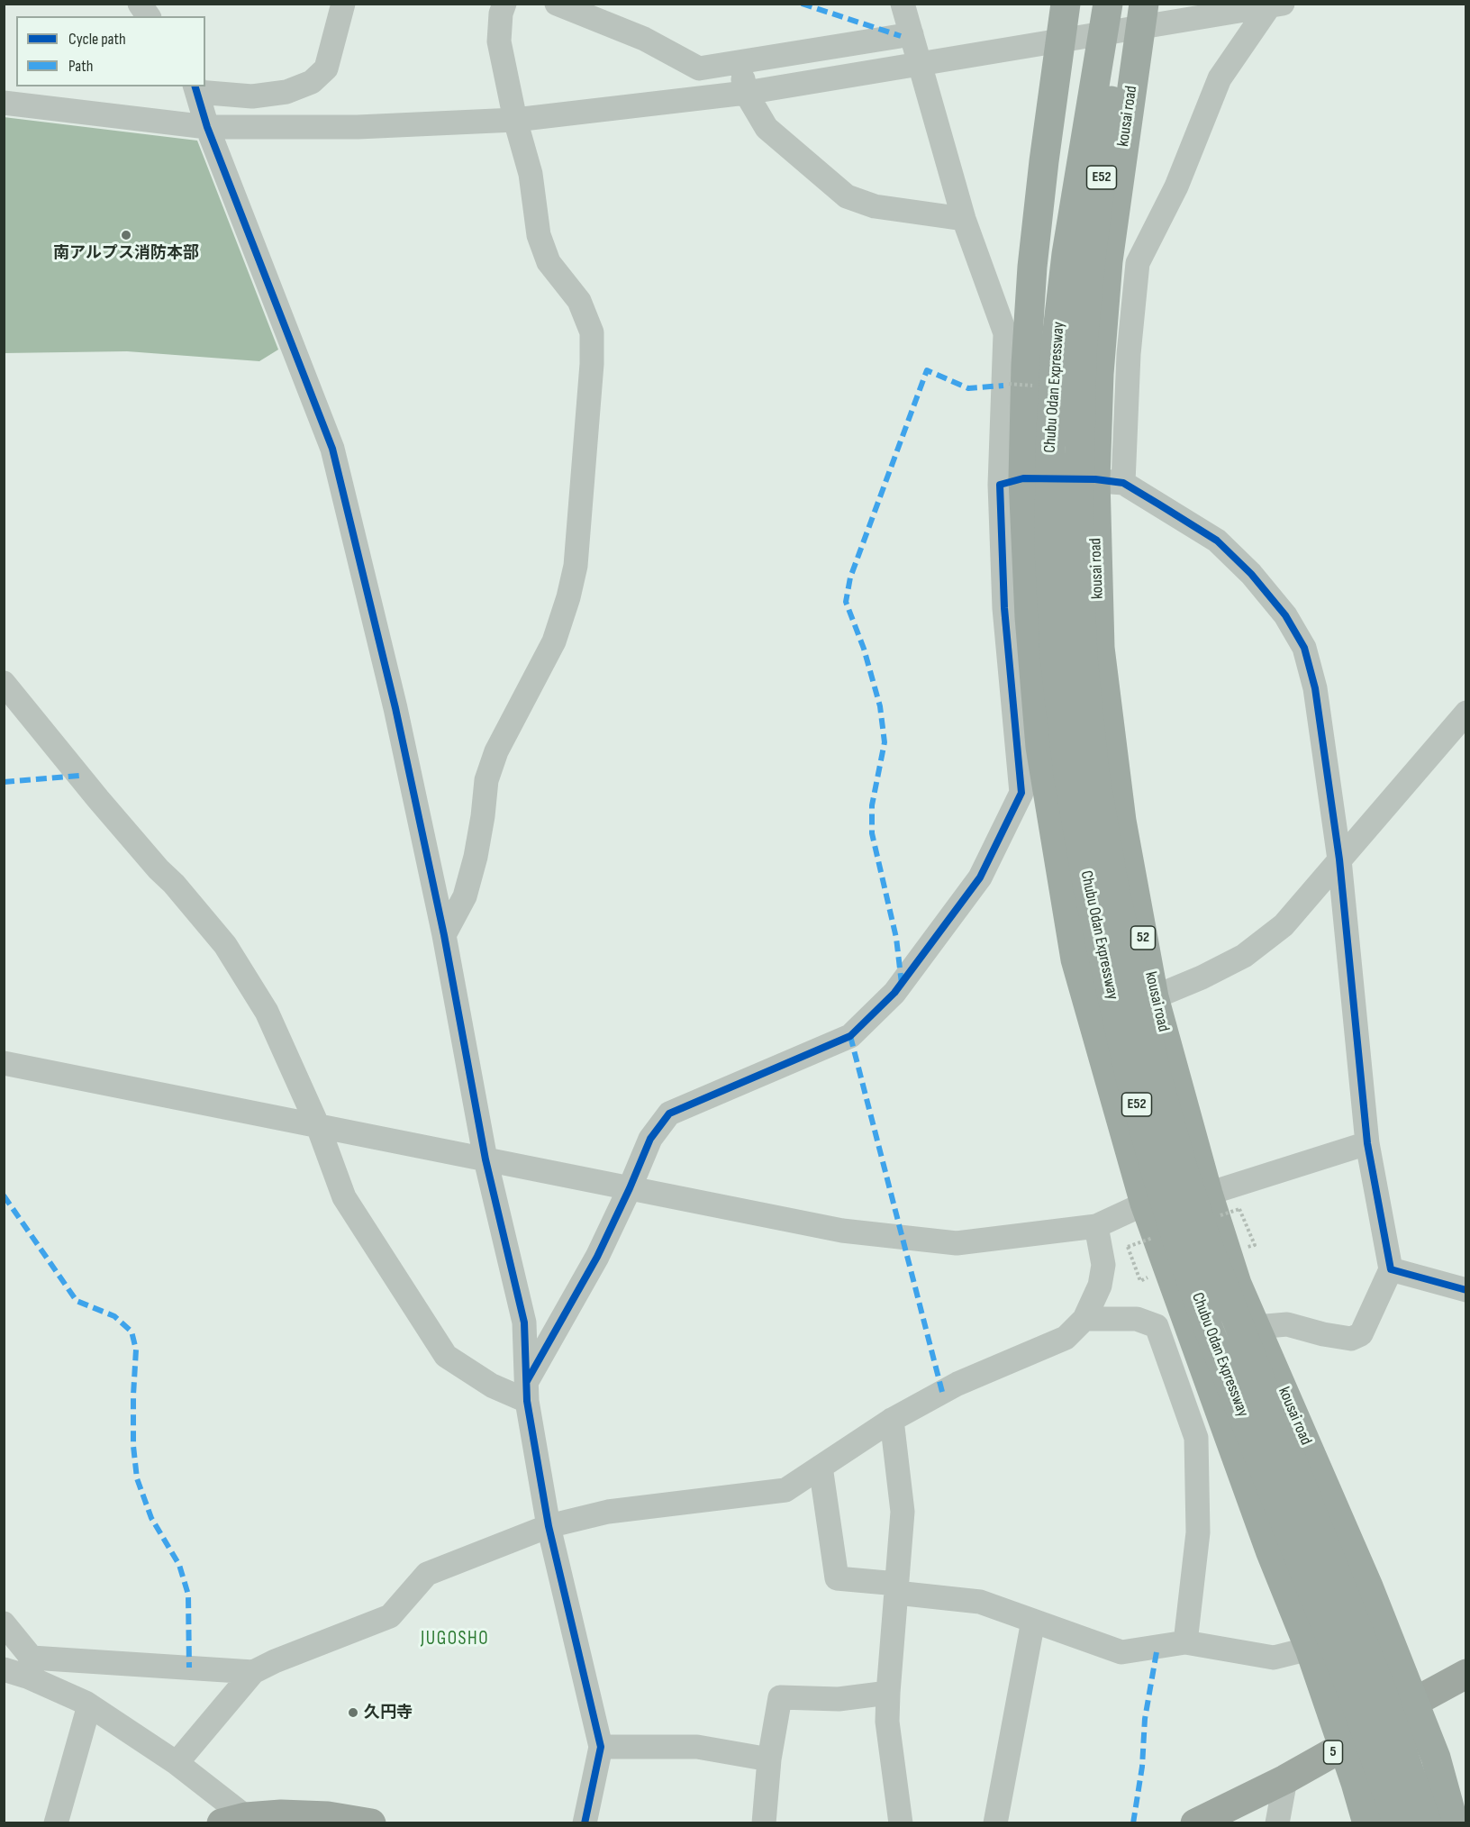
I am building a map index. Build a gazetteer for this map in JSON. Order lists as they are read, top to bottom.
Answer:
{
  "streets": {
    "highway": [
      "kousai road",
      "E52",
      "Chubu Odan Expressway",
      "52"
    ],
    "main road": ["5"]
  },
  "crossings": [
    ["kousai road", "Chubu Odan Expressway"],
    ["kousai road", "5"]
  ],
  "districts": ["JUGOSHO"],
  "places": ["南アルプス消防本部", "久円寺"],
  "legend": ["Cycle path", "Path"]
}
